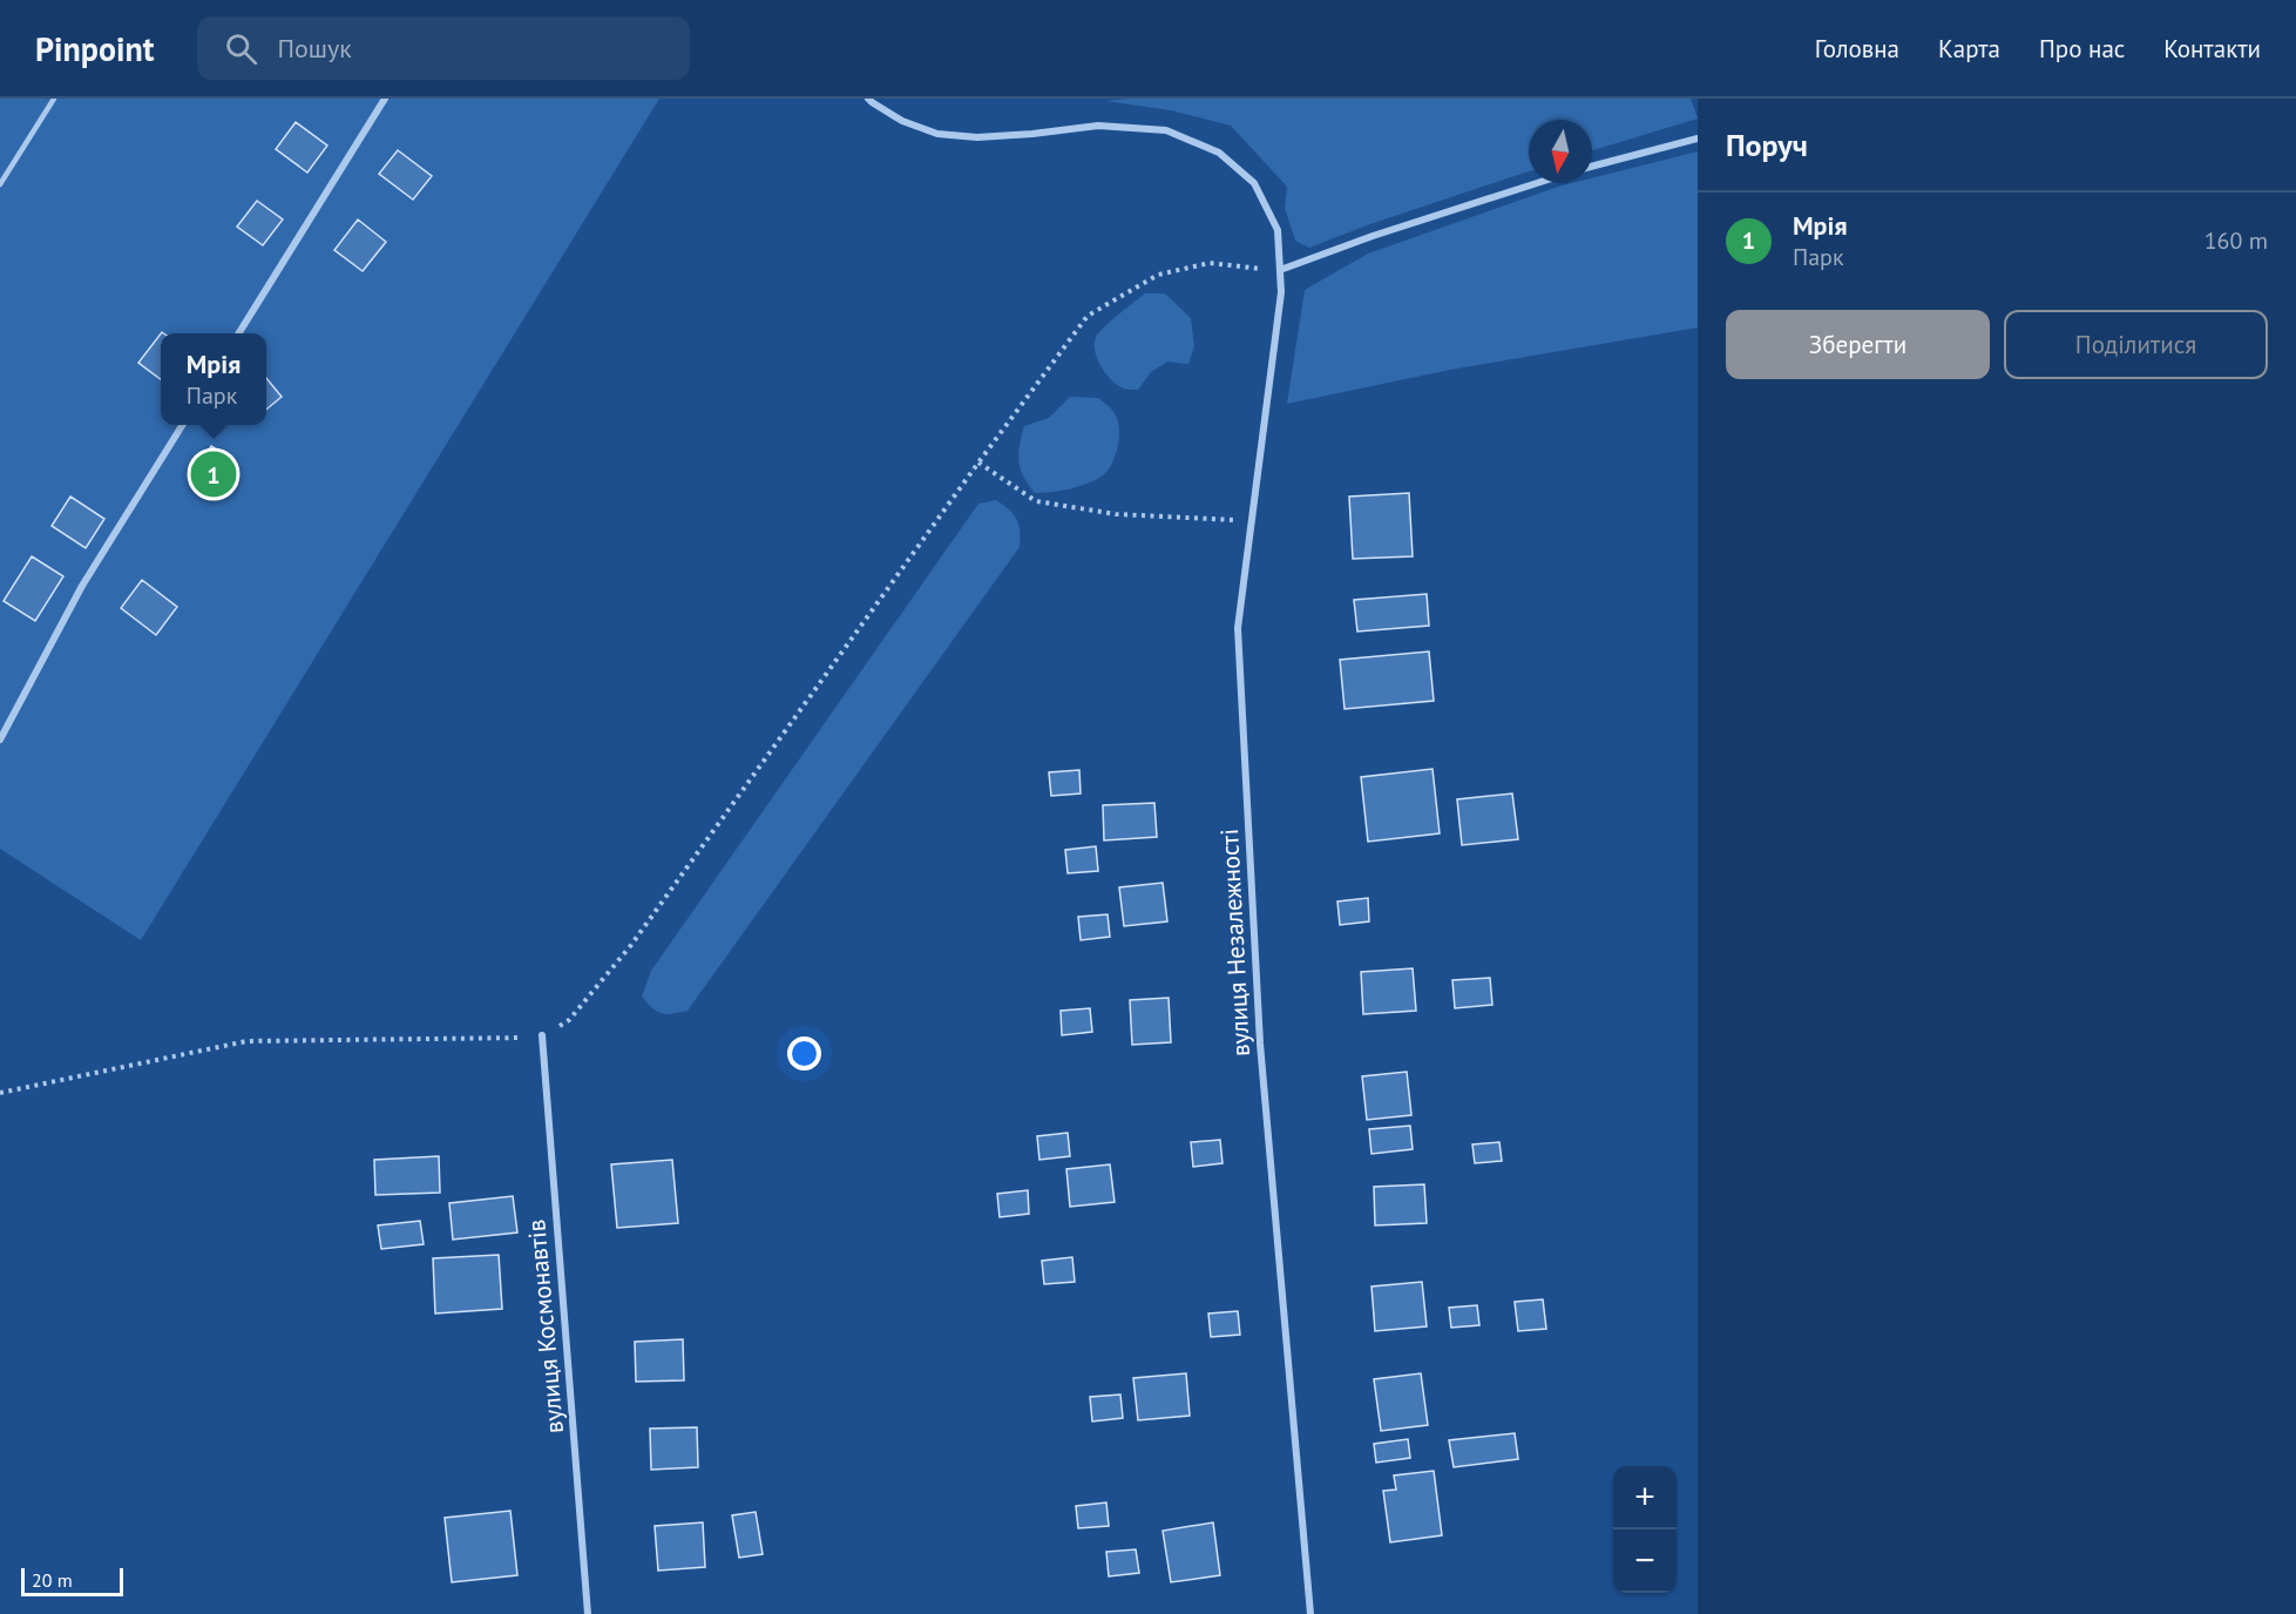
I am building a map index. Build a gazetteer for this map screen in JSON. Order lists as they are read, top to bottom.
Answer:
{
  "streets": {
    "street": ["вулиця Незалежності", "вулиця Космонавтів"]
  },
  "scale_bar": "20 m",
  "north": "bottom",
  "page": {
    "header": "Pinpoint",
    "search": "Пошук",
    "nav": [
      "Головна",
      "Карта",
      "Про нас",
      "Контакти"
    ],
    "heading": "Поруч",
    "list": [
      {
        "mark": "1",
        "name": "Мрія",
        "note": "Парк",
        "value": "160 m"
      }
    ],
    "buttons": ["Зберегти", "Поділитися"],
    "popup": ["Мрія", "Парк"],
    "pins": "1",
    "map_buttons": ["+", "−"],
    "scale": "20 m"
  }
}
